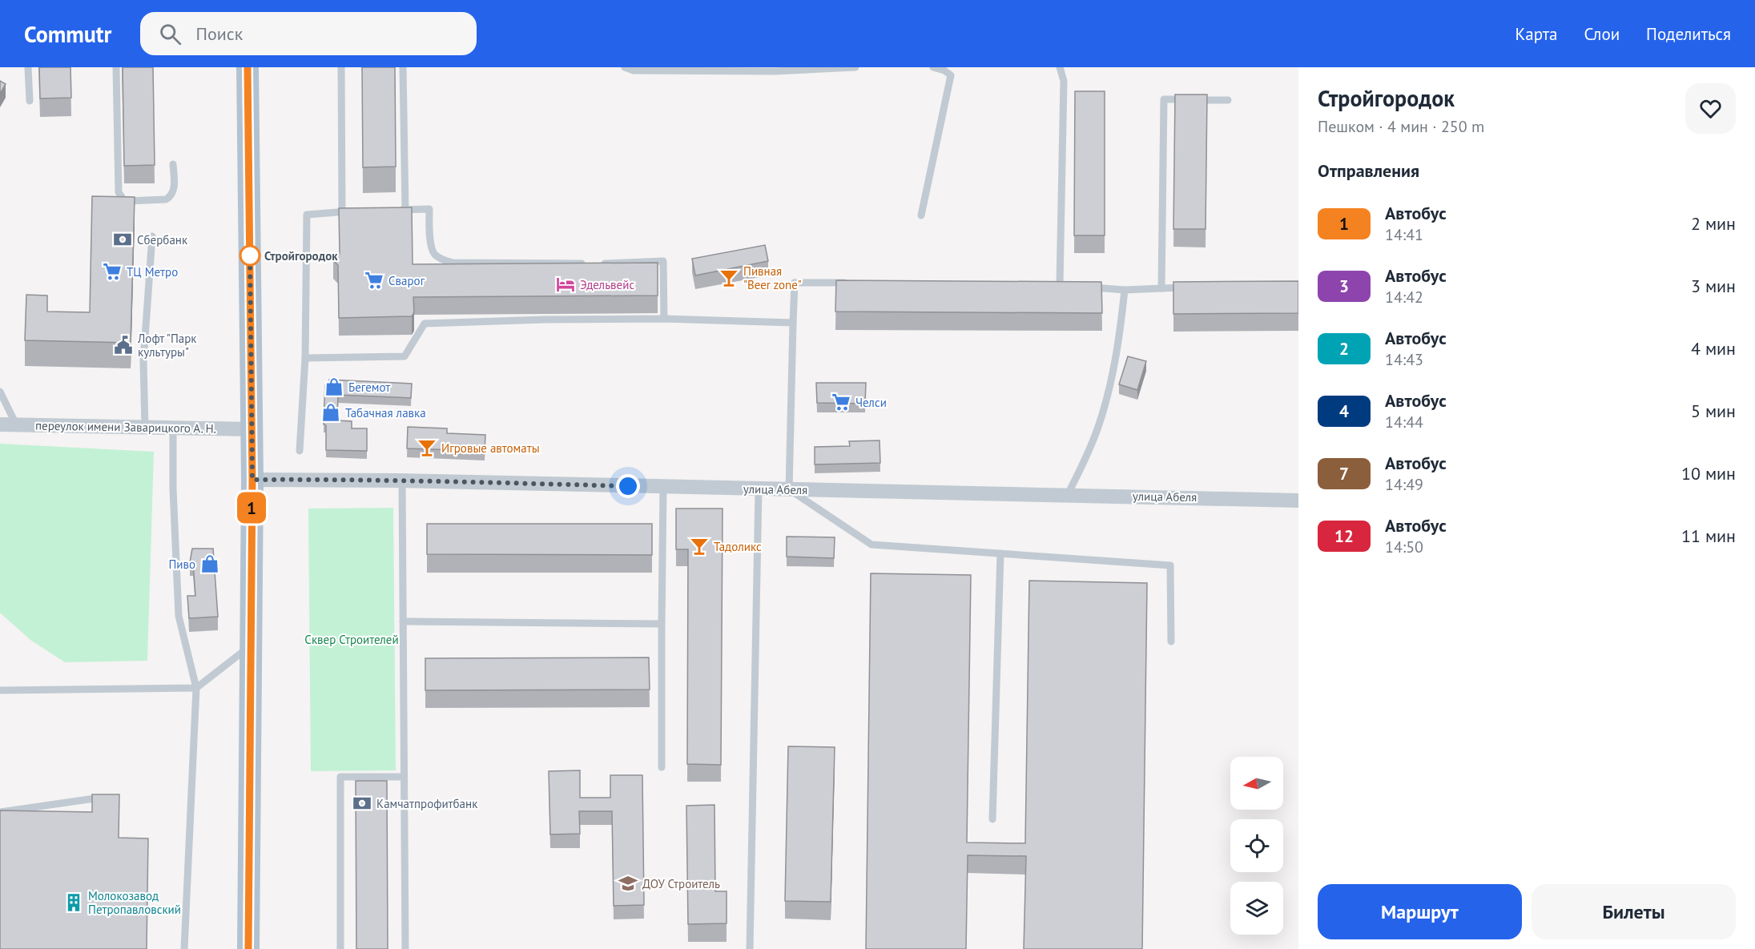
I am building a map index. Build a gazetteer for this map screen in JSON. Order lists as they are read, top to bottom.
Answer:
{
  "streets": {
    "street": ["переулок имени Заварицкого А. Н.", "улица Абеля"]
  },
  "parks": ["Сквер Строителей"],
  "places": {
    "bank": ["Сбербанк", "Камчатпрофитбанк"],
    "other": ["Стройгородок"],
    "supermarket": ["ТЦ Метро", "Сварог", "Челси"],
    "bar": ["Пивная \"Beer zone\"", "Игровые автоматы", "Тадоликс"],
    "hotel": ["Эдельвейс"],
    "public building": ["Лофт \"Парк культуры\""],
    "shop": ["Бегемот", "Табачная лавка", "Пиво"],
    "school or university": ["ДОУ Строитель"],
    "building": ["Молокозавод Петропавловский"]
  },
  "lines": ["bus line 1"],
  "north": "left",
  "page": {
    "header": "Commutr",
    "search": "Поиск",
    "nav": ["Карта", "Слои", "Поделиться"],
    "on_map": "1",
    "heading": [
      ["Стройгородок", "Пешком · 4 мин · 250 m"],
      "Отправления"
    ],
    "list": [
      {
        "mark": "1",
        "name": "Автобус",
        "note": "14:41",
        "value": "2 мин"
      },
      {
        "mark": "3",
        "name": "Автобус",
        "note": "14:42",
        "value": "3 мин"
      },
      {
        "mark": "2",
        "name": "Автобус",
        "note": "14:43",
        "value": "4 мин"
      },
      {
        "mark": "4",
        "name": "Автобус",
        "note": "14:44",
        "value": "5 мин"
      },
      {
        "mark": "7",
        "name": "Автобус",
        "note": "14:49",
        "value": "10 мин"
      },
      {
        "mark": "12",
        "name": "Автобус",
        "note": "14:50",
        "value": "11 мин"
      }
    ],
    "buttons": ["Маршрут", "Билеты"]
  }
}
